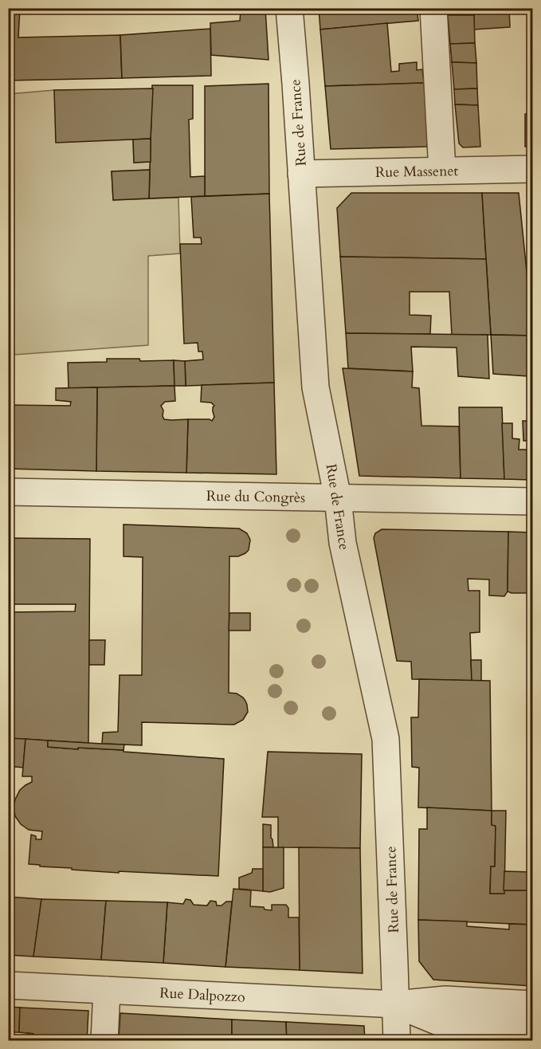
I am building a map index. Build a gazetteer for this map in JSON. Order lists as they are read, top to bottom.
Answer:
{
  "streets": {
    "street": [
      "Rue de France",
      "Rue Massenet",
      "Rue du Congrès",
      "Rue Dalpozzo"
    ]
  },
  "crossings": [
    ["Rue de France", "Rue Massenet"],
    ["Rue de France", "Rue du Congrès"],
    ["Rue de France", "Rue Dalpozzo"]
  ]
}
